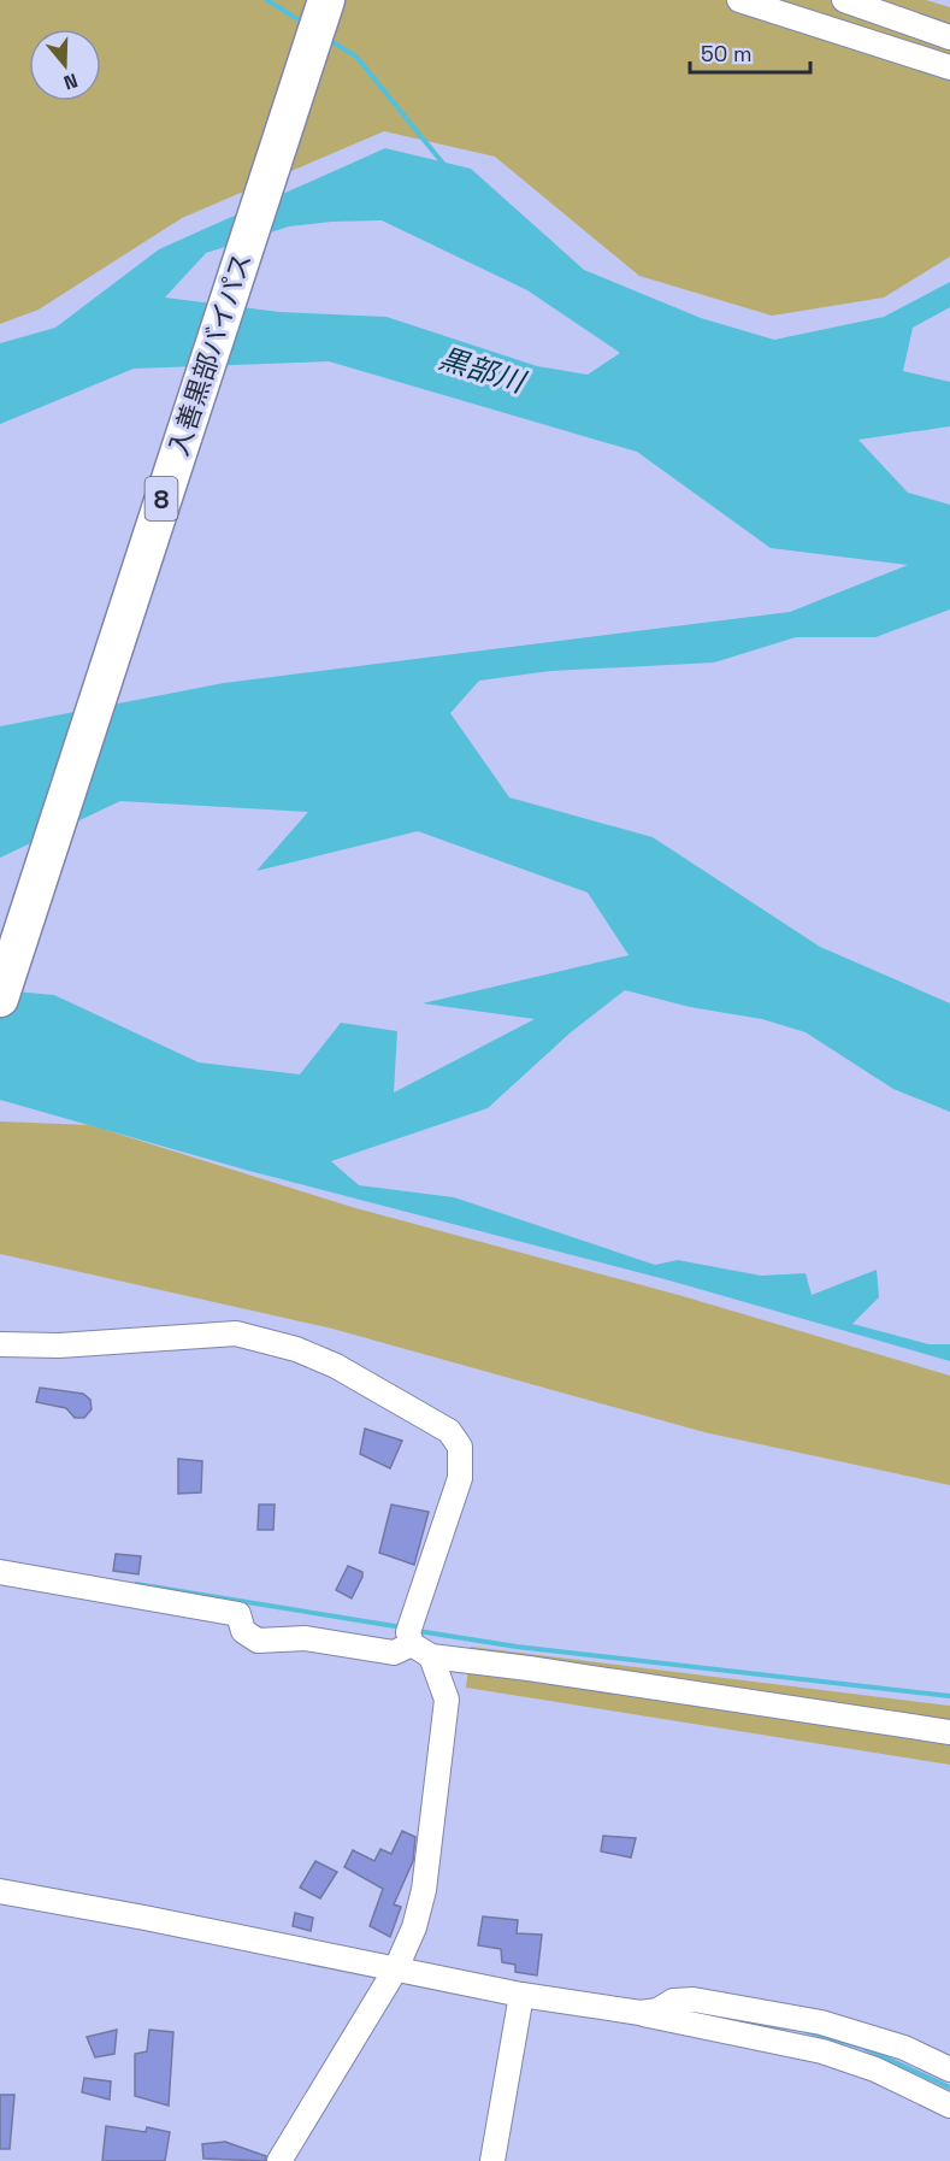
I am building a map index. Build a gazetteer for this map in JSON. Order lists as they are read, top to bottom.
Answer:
{
  "streets": {
    "highway": ["入善黒部バイパス", "8"]
  },
  "water": ["黒部川"],
  "scale_bar": "50 m",
  "north": "bottom"
}
